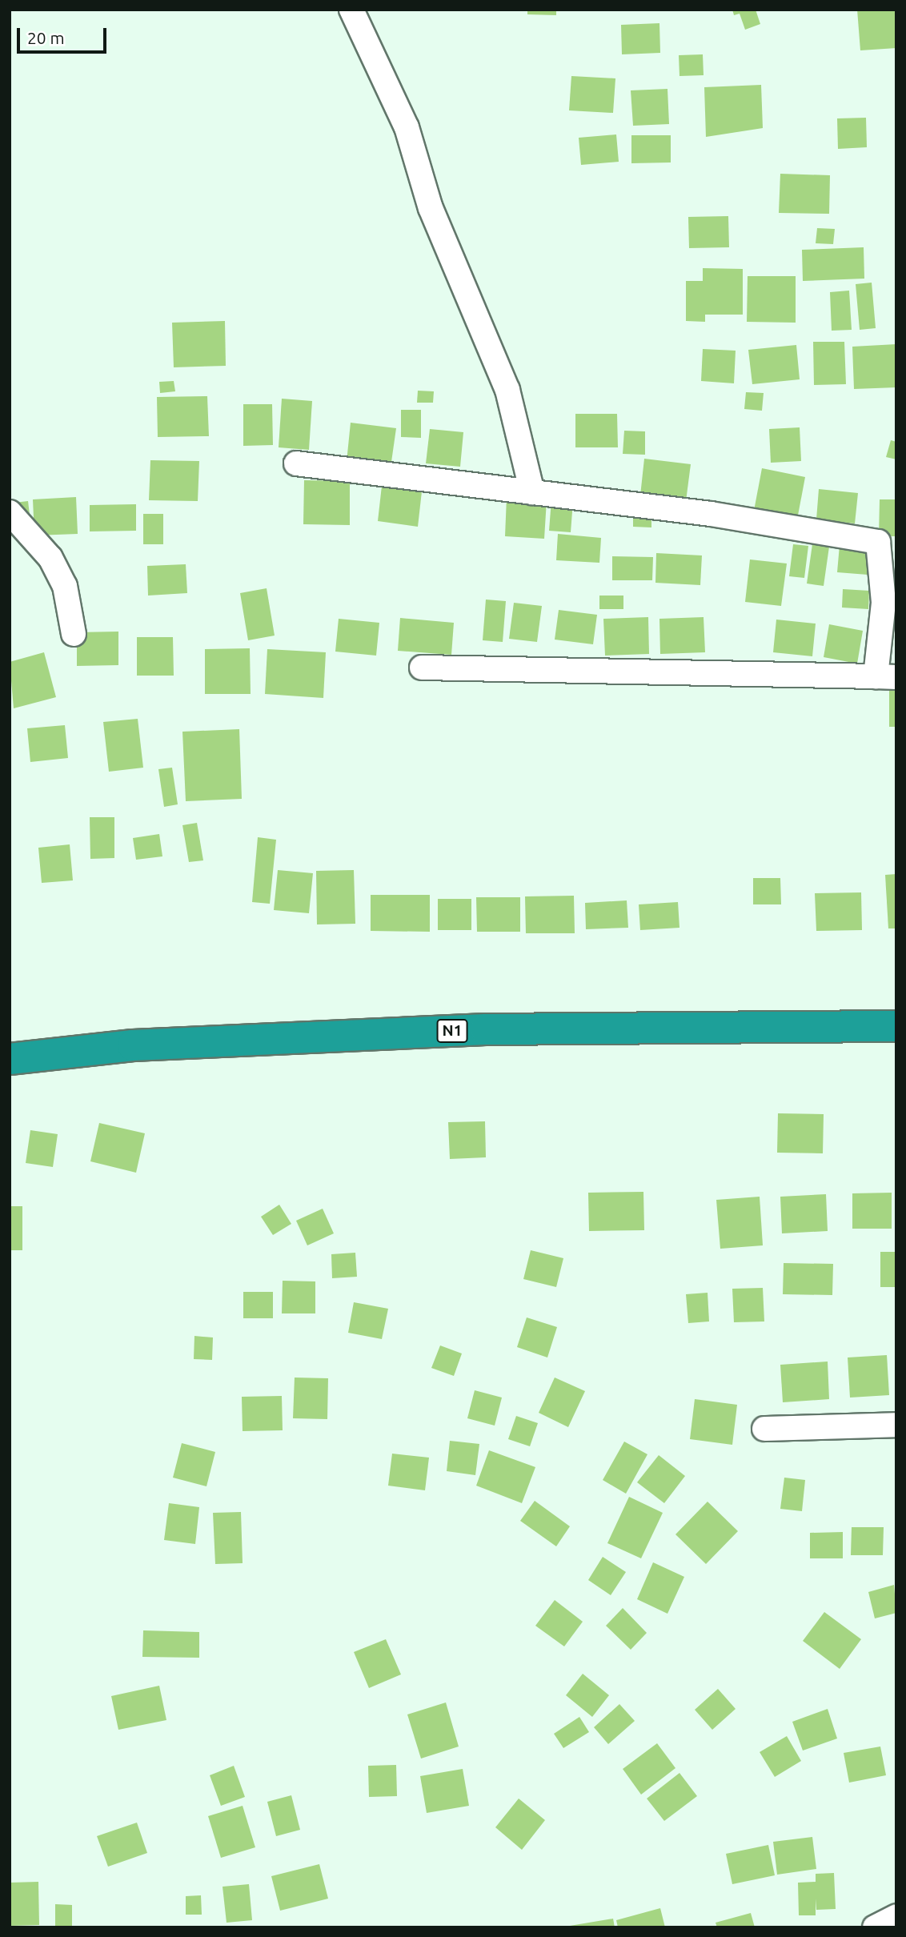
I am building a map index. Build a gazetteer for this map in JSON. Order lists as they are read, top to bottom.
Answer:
{
  "streets": {
    "highway": ["N1"]
  },
  "scale_bar": "20 m"
}
